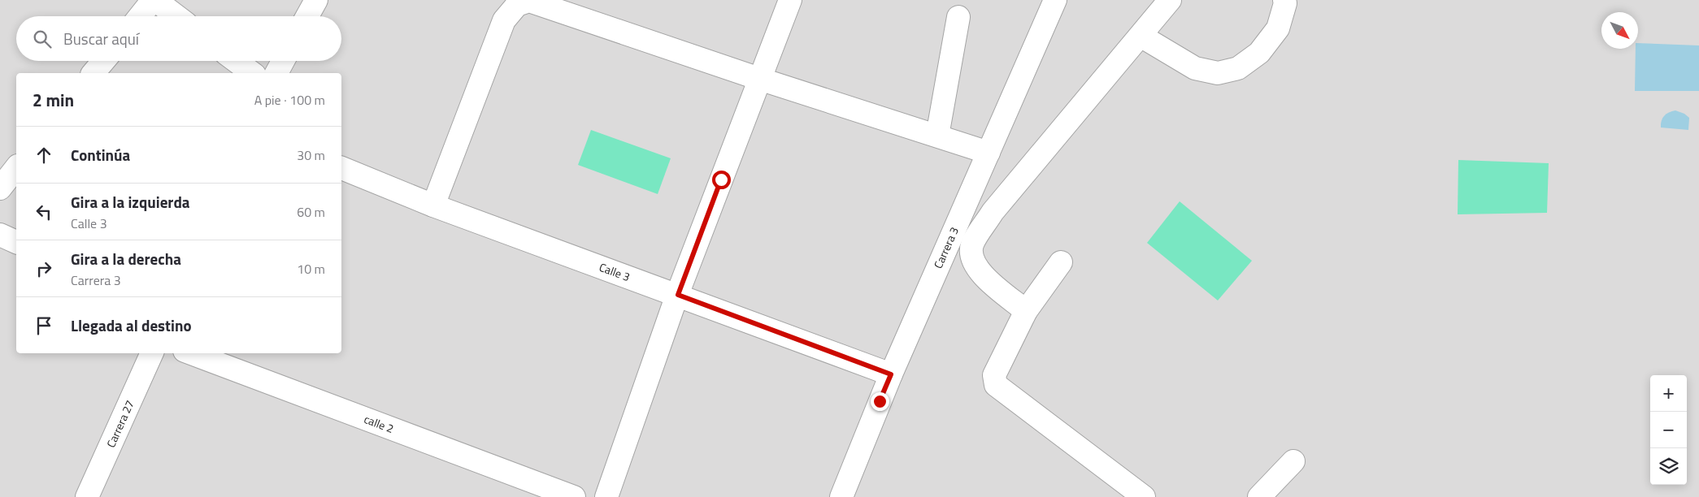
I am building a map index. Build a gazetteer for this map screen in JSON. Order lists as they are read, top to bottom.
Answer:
{
  "streets": {
    "street": [
      "Carrera 3",
      "Calle 3",
      "Carrera 27",
      "calle 2"
    ]
  },
  "crossings": [
    ["Carrera 3", "Calle 3"]
  ],
  "north": "bottom right",
  "page": {
    "search": "Buscar aquí",
    "heading": ["2 min", "A pie · 100 m"],
    "list": [
      ["Continúa", "30 m"],
      ["Gira a la izquierda", "Calle 3", "60 m"],
      ["Gira a la derecha", "Carrera 3", "10 m"],
      "Llegada al destino"
    ],
    "map_buttons": ["+", "−"]
  }
}
